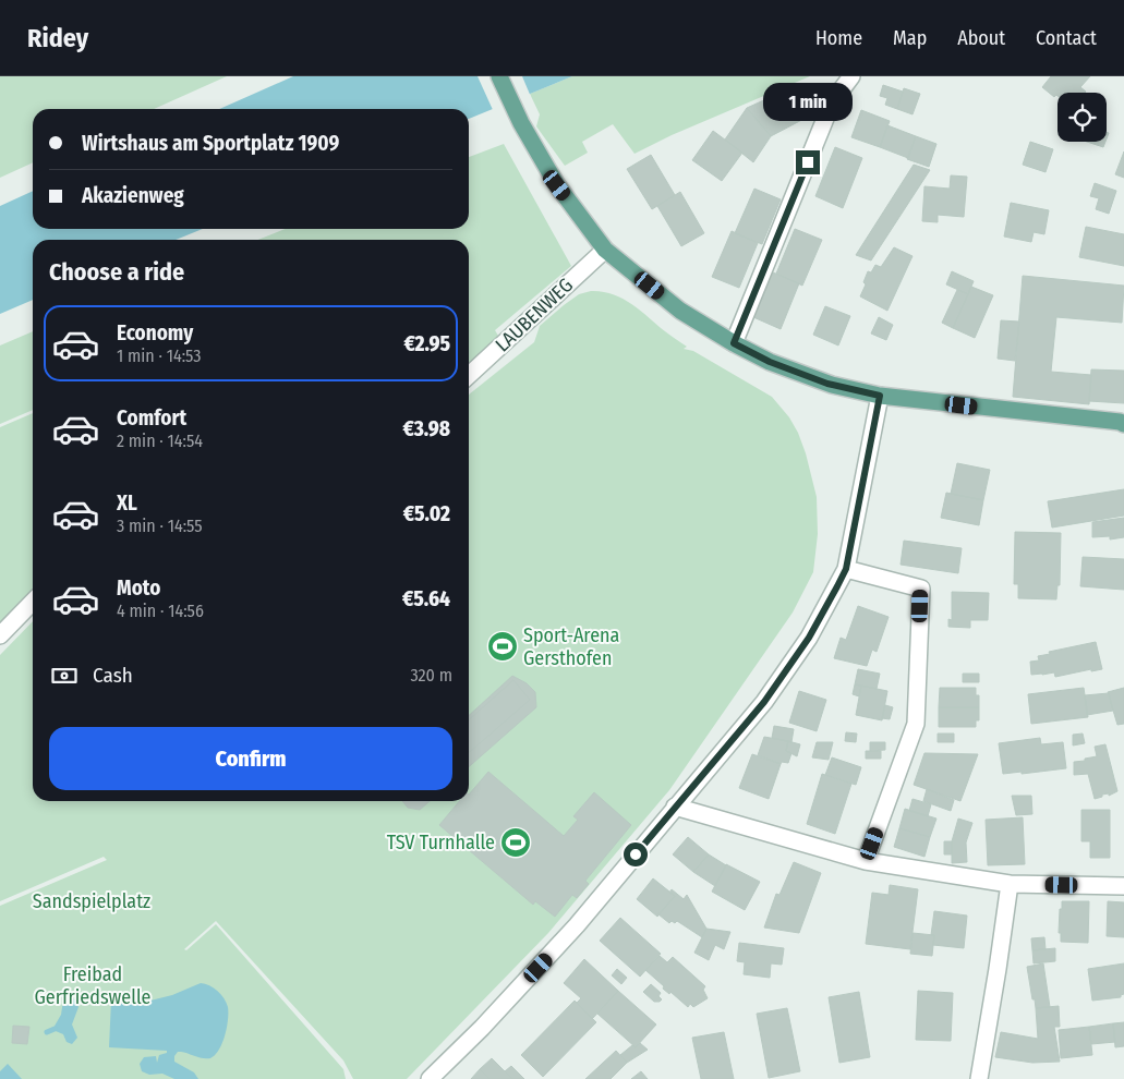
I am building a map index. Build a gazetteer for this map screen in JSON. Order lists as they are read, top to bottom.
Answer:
{
  "streets": {
    "street": ["LAUBENWEG"]
  },
  "parks": ["Sandspielplatz", "Freibad Gerfriedswelle"],
  "places": {
    "sports": ["Sport-Arena Gersthofen", "TSV Turnhalle"]
  },
  "page": {
    "header": "Ridey",
    "nav": [
      "Home",
      "Map",
      "About",
      "Contact"
    ],
    "bubble": "1 min",
    "banner": ["Wirtshaus am Sportplatz 1909", "Akazienweg"],
    "heading": "Choose a ride",
    "list": [
      {
        "name": "Economy",
        "note": "1 min · 14:53",
        "value": "€2.95"
      },
      {
        "name": "Comfort",
        "note": "2 min · 14:54",
        "value": "€3.98"
      },
      {
        "name": "XL",
        "note": "3 min · 14:55",
        "value": "€5.02"
      },
      {
        "name": "Moto",
        "note": "4 min · 14:56",
        "value": "€5.64"
      }
    ],
    "pay": ["Cash", "320 m"],
    "buttons": "Confirm"
  }
}
